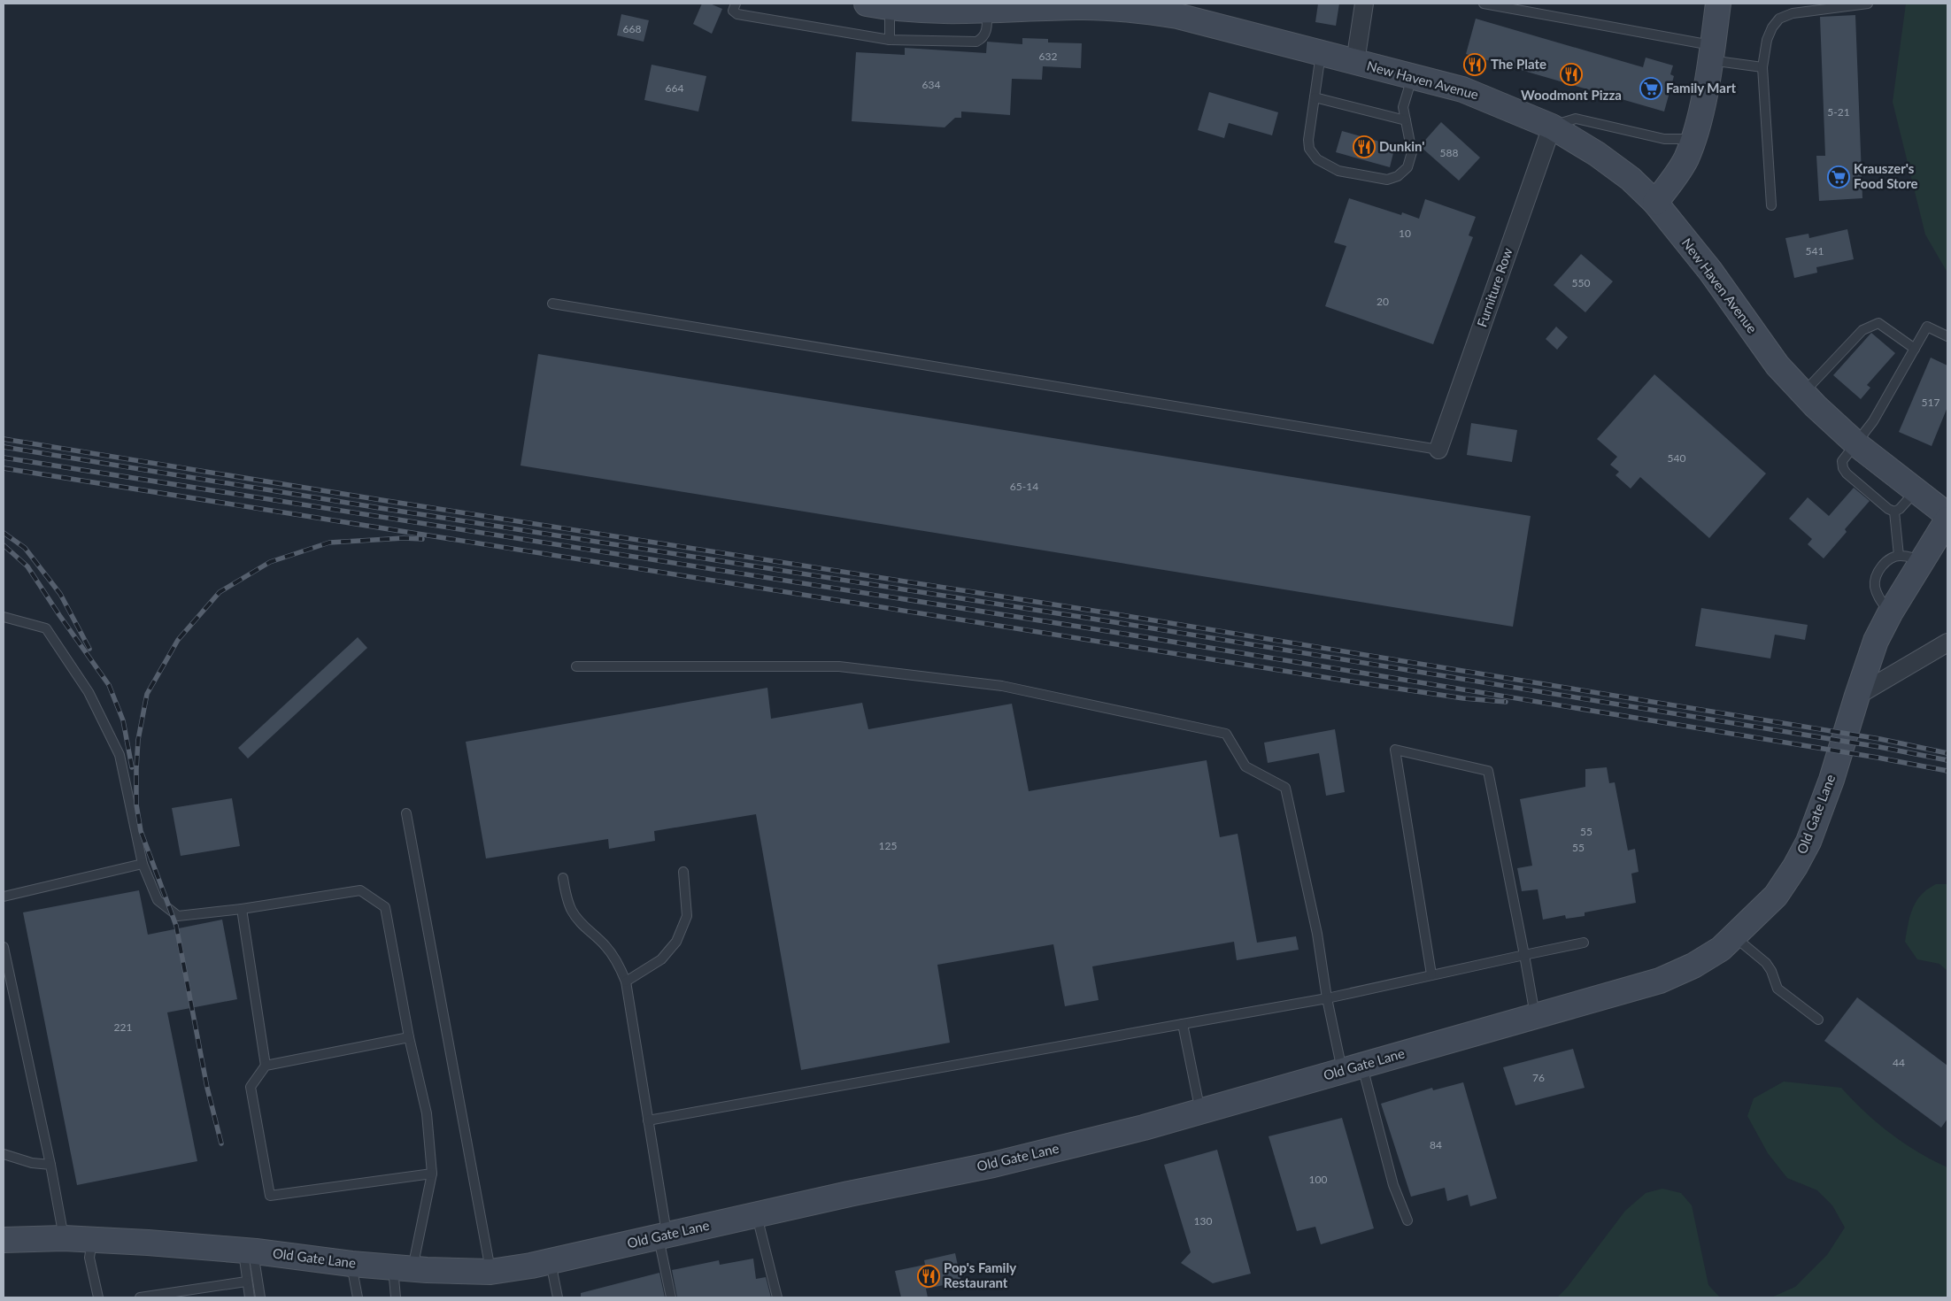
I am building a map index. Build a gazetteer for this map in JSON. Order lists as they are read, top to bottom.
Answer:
{
  "streets": {
    "main road": ["New Haven Avenue", "Old Gate Lane"],
    "street": ["Furniture Row"]
  },
  "crossings": [
    ["New Haven Avenue", "Furniture Row"]
  ],
  "places": {
    "restaurant": [
      "The Plate",
      "Woodmont Pizza",
      "Dunkin'",
      "Pop's Family Restaurant"
    ],
    "supermarket": ["Family Mart", "Krauszer's Food Store"]
  },
  "house_numbers": [
    "668",
    "632",
    "634",
    "664",
    "5-21",
    "588",
    "10",
    "541",
    "550",
    "20",
    "517",
    "540",
    "65-14",
    "55",
    "125",
    "55",
    "221",
    "44",
    "76",
    "84",
    "100",
    "130"
  ]
}
